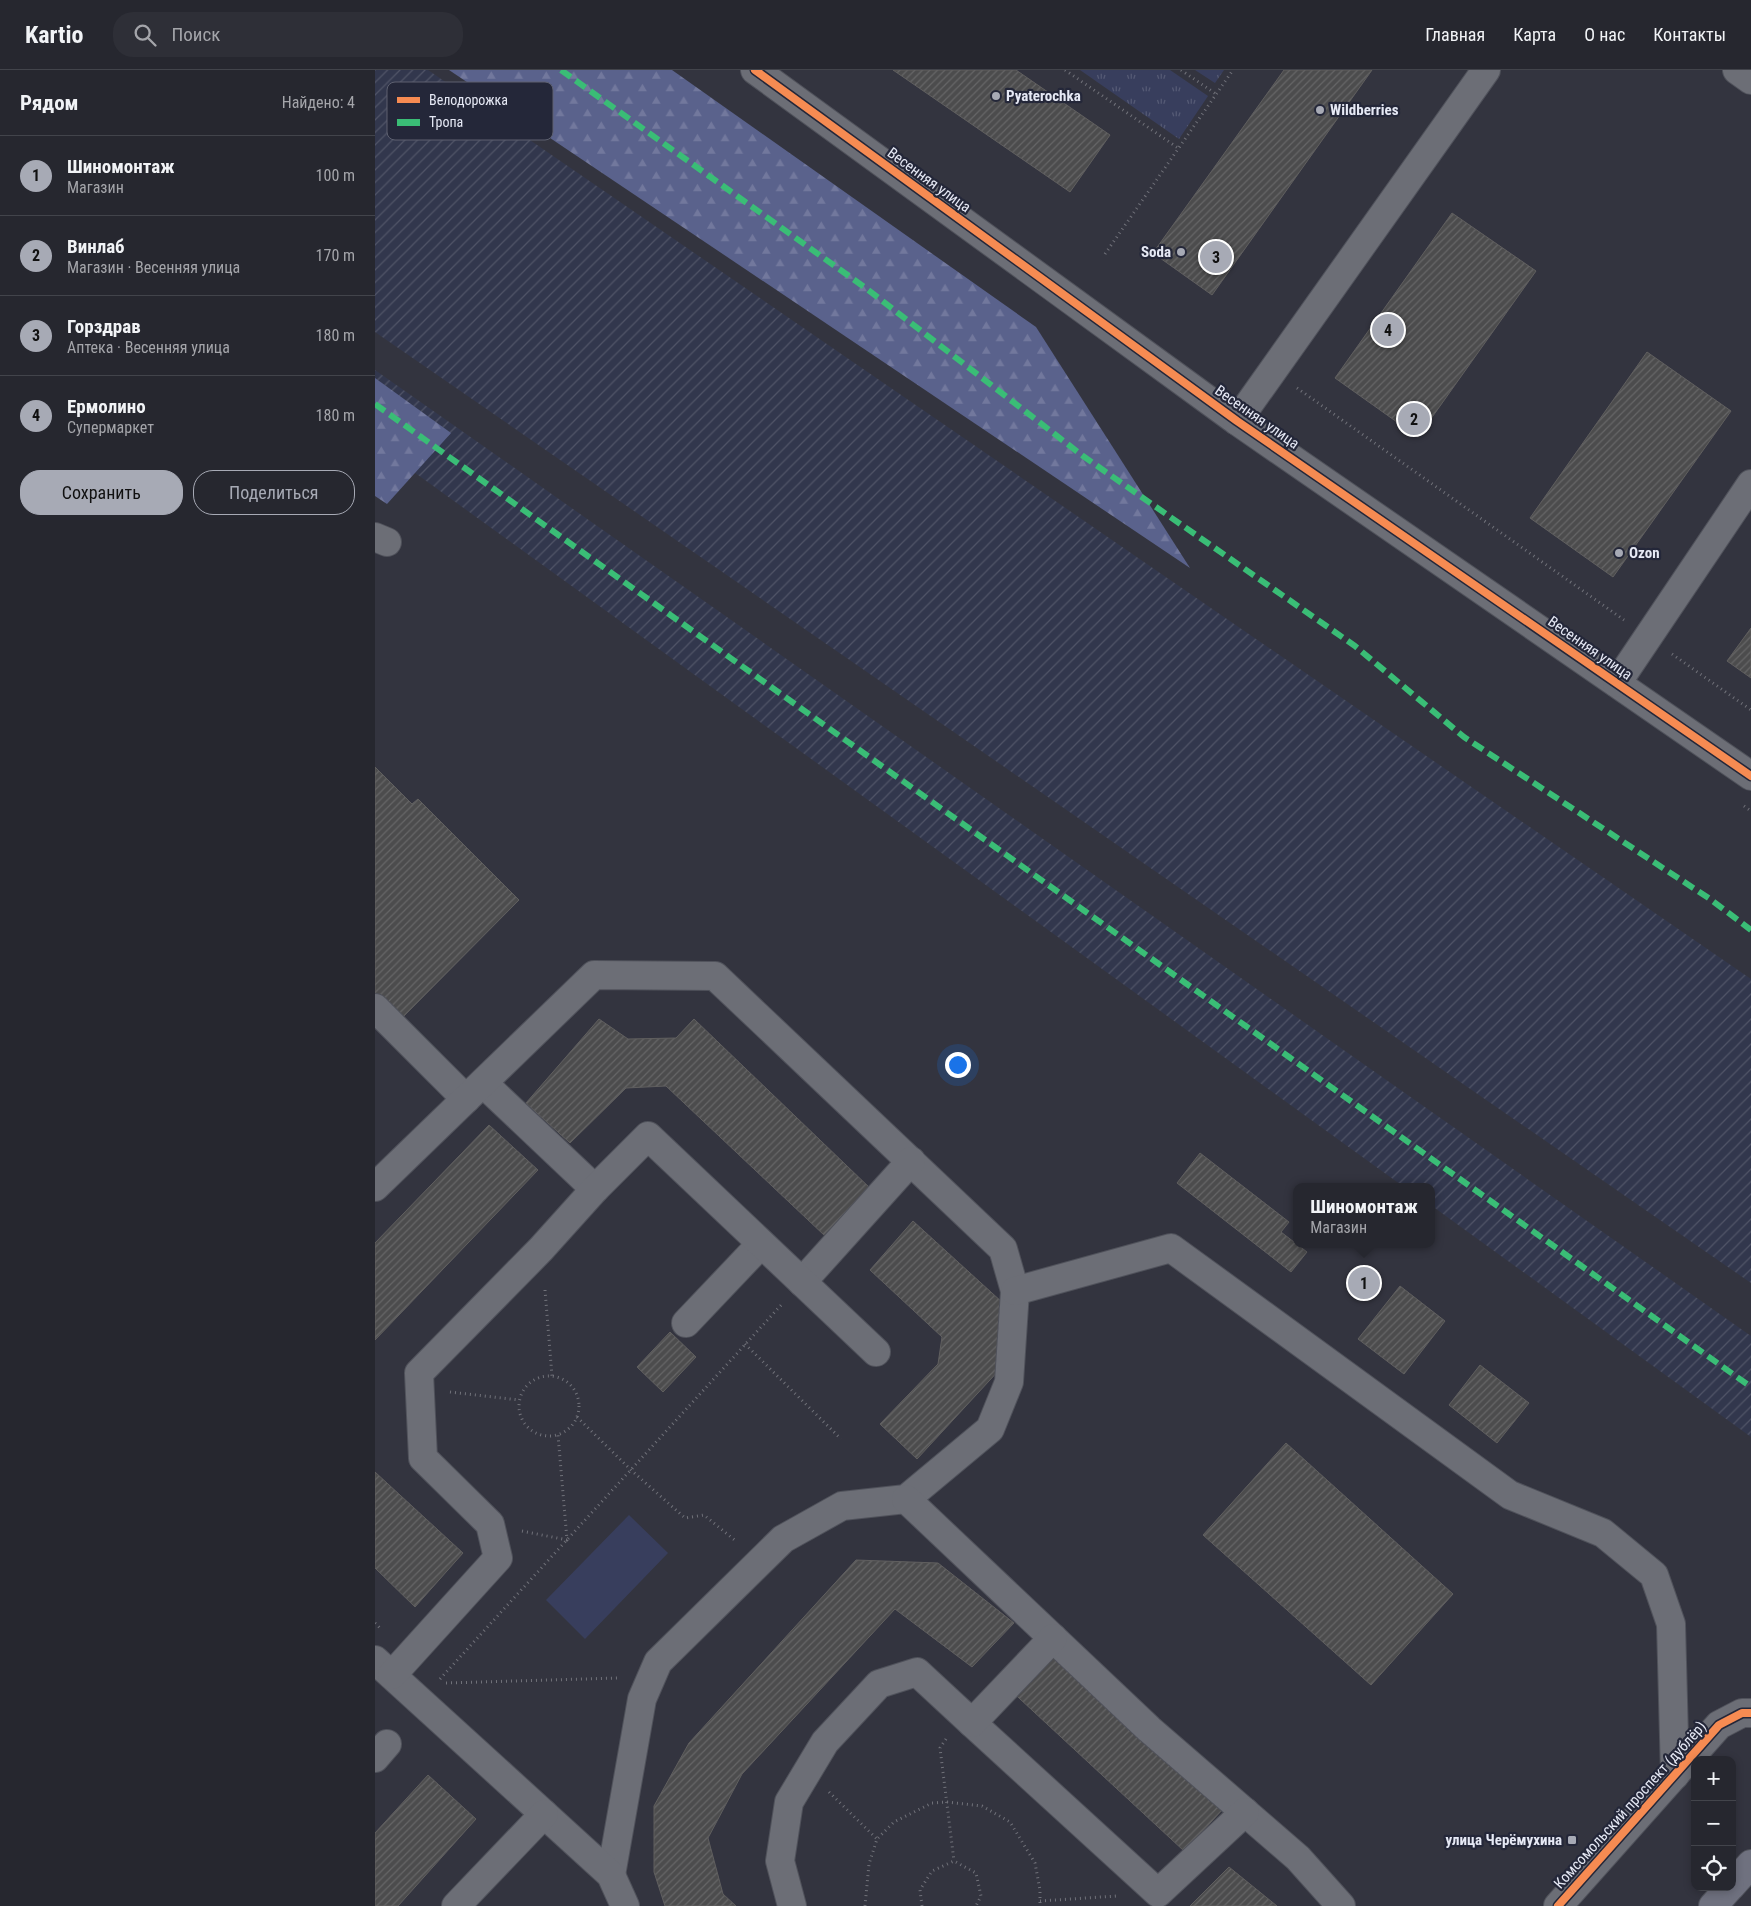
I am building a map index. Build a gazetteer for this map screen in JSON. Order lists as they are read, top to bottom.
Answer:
{
  "streets": {
    "street": ["Весенняя улица", "Комсомольский проспект (дублёр)"]
  },
  "places": {
    "other": [
      "Pyaterochka",
      "Wildberries",
      "Soda",
      "Ozon"
    ],
    "transit": ["улица Черёмухина"]
  },
  "legend": ["Велодорожка", "Тропа"],
  "page": {
    "header": "Kartio",
    "search": "Поиск",
    "nav": [
      "Главная",
      "Карта",
      "О нас",
      "Контакты"
    ],
    "heading": ["Рядом", "Найдено: 4"],
    "list": [
      {
        "mark": "1",
        "name": "Шиномонтаж",
        "note": "Магазин",
        "value": "100 m"
      },
      {
        "mark": "2",
        "name": "Винлаб",
        "note": "Магазин · Весенняя улица",
        "value": "170 m"
      },
      {
        "mark": "3",
        "name": "Горздрав",
        "note": "Аптека · Весенняя улица",
        "value": "180 m"
      },
      {
        "mark": "4",
        "name": "Ермолино",
        "note": "Супермаркет",
        "value": "180 m"
      }
    ],
    "pins": [
      "3",
      "4",
      "2",
      "1"
    ],
    "buttons": ["Сохранить", "Поделиться"],
    "popup": ["Шиномонтаж", "Магазин"],
    "map_buttons": ["+", "−"]
  }
}
